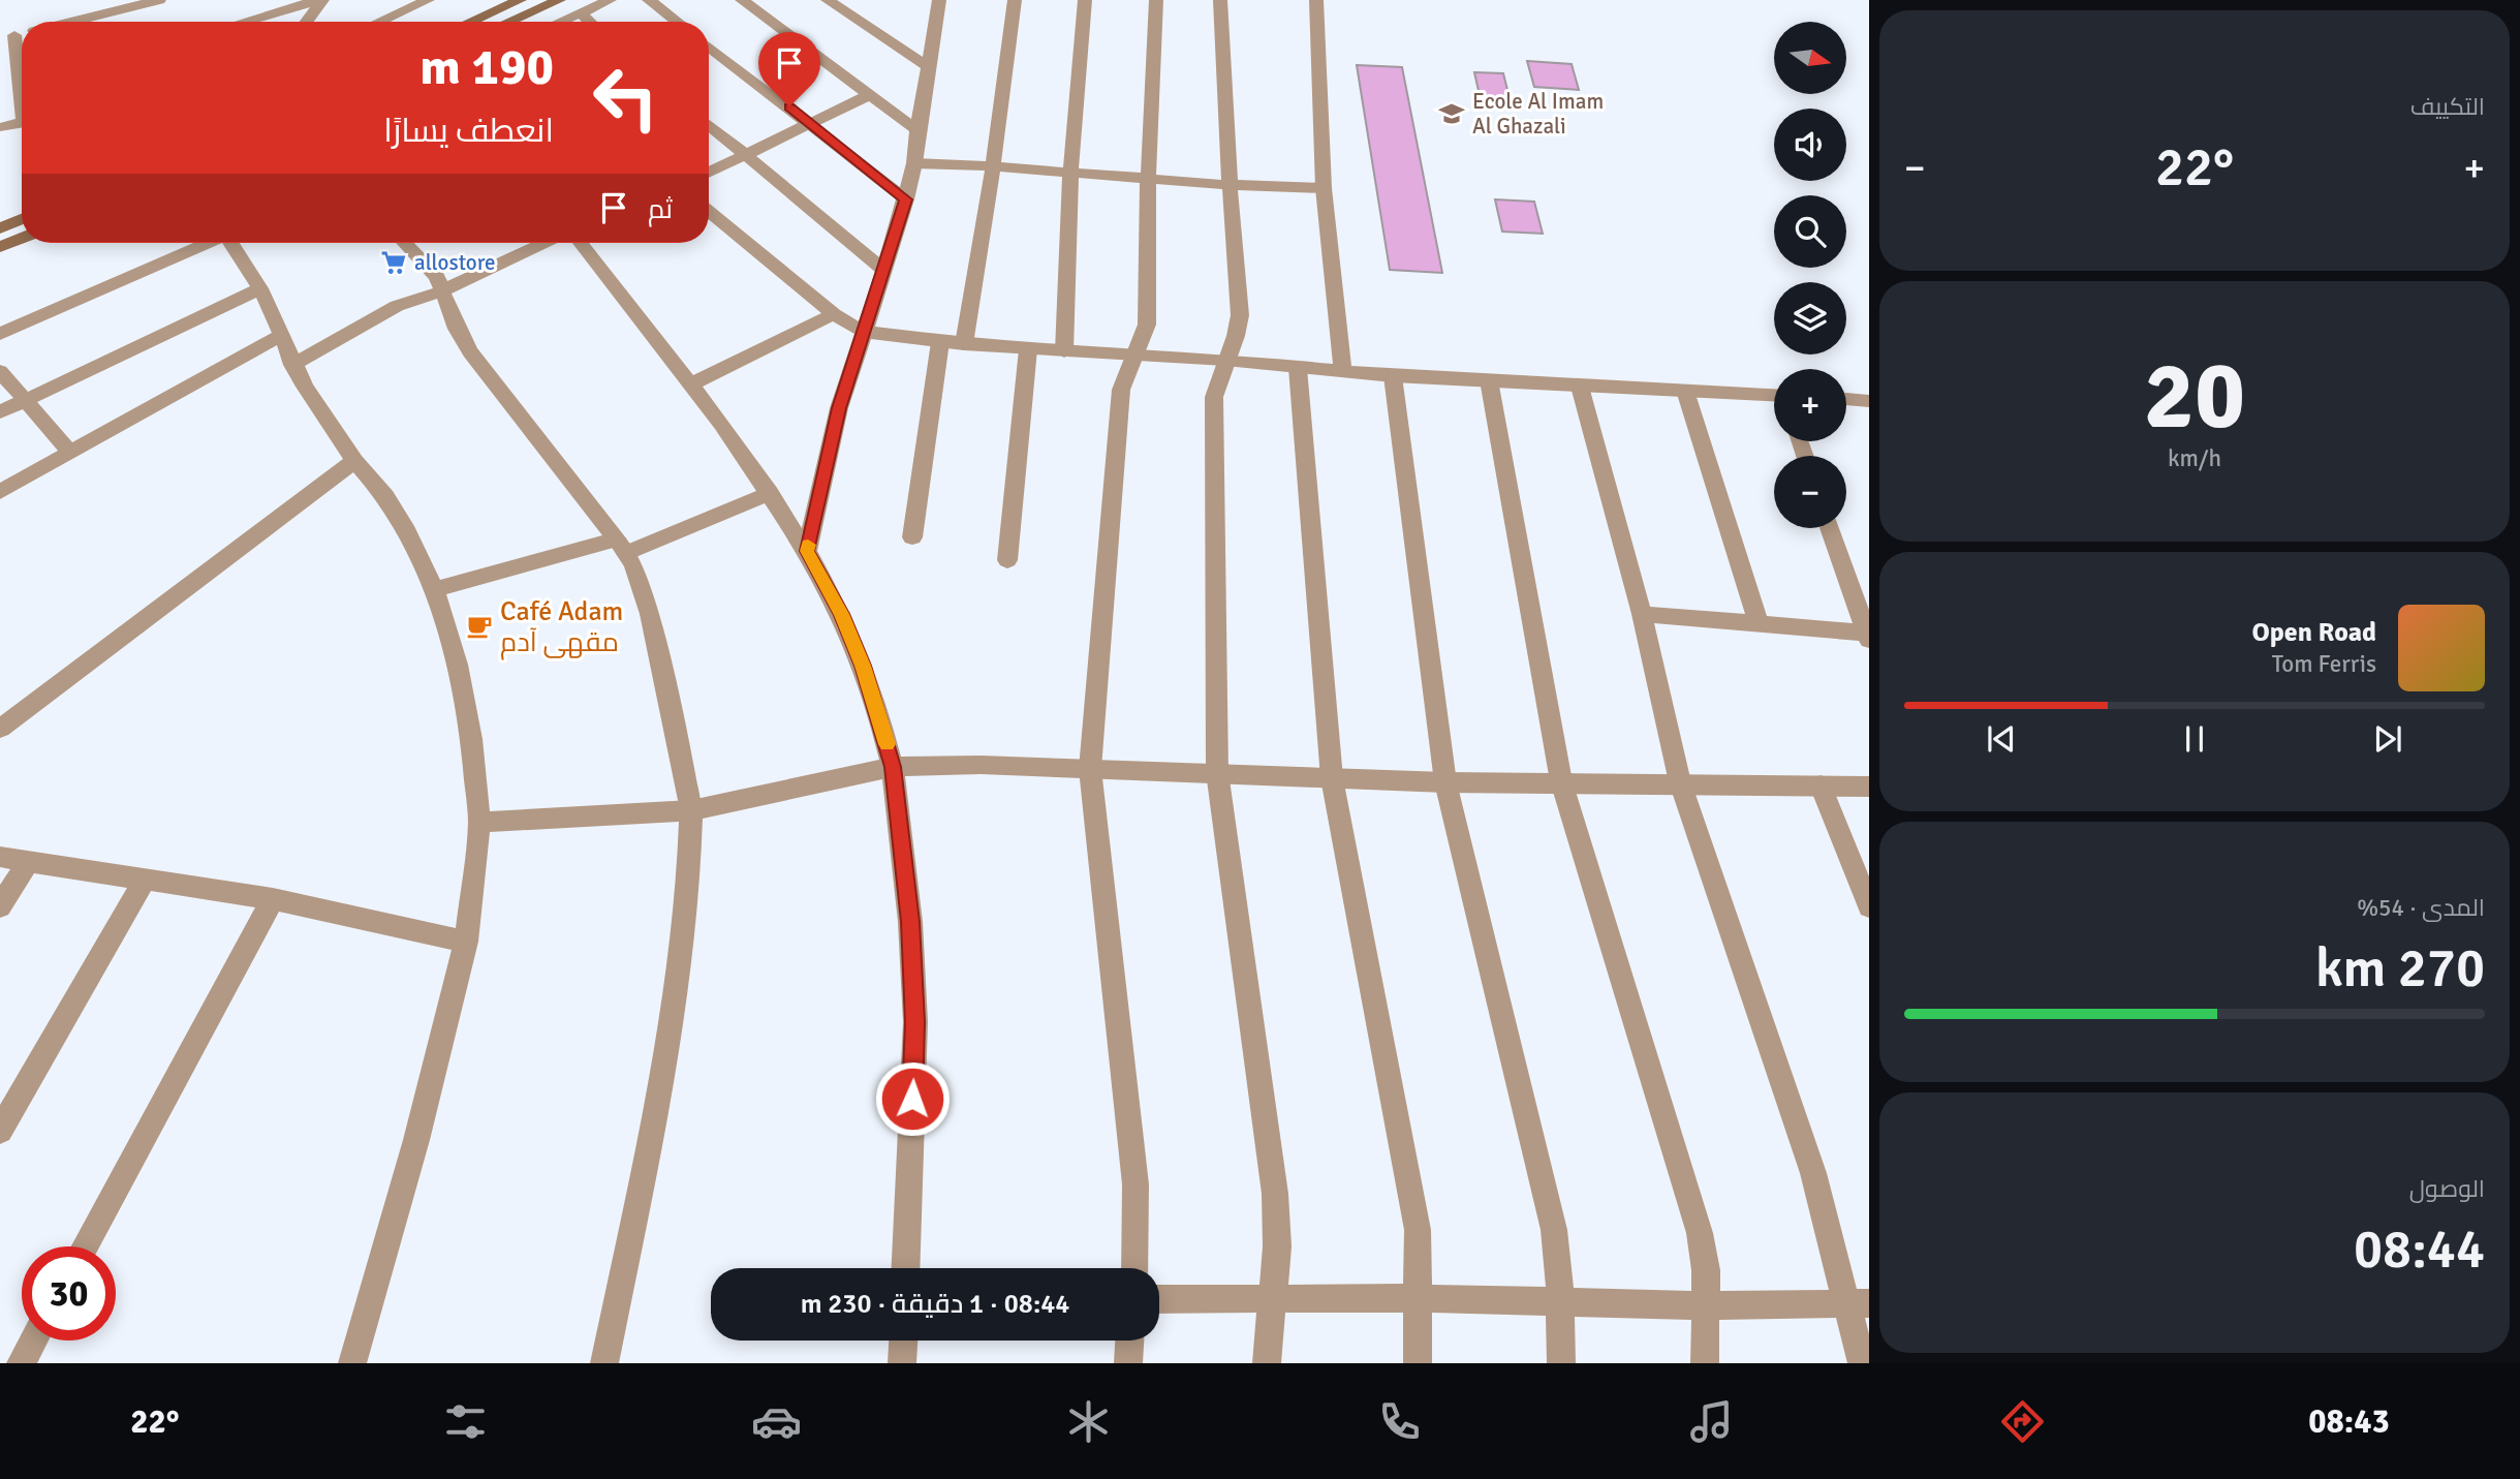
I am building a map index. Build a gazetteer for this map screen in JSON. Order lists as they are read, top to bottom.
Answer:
{
  "places": {
    "school or university": ["Ecole Al Imam Al Ghazali"],
    "supermarket": ["allostore"],
    "cafe": ["Café Adam مقهى آدم"]
  },
  "north": "right",
  "page": {
    "tile": [
      "التكييف",
      ["20", "km/h"],
      ["المدى · 54%", "270 km"],
      ["الوصول", "08:44"]
    ],
    "map_buttons": ["+", "−"],
    "turn": ["190 m", "انعطف يسارًا"],
    "heat": ["−", "22°", "+"],
    "then": "ثم",
    "song": ["Open Road", "Tom Ferris"],
    "limit": "30",
    "trip": "08:44 · 1 دقيقة · 230 m",
    "tabs": ["08:43", "22°"]
  }
}
